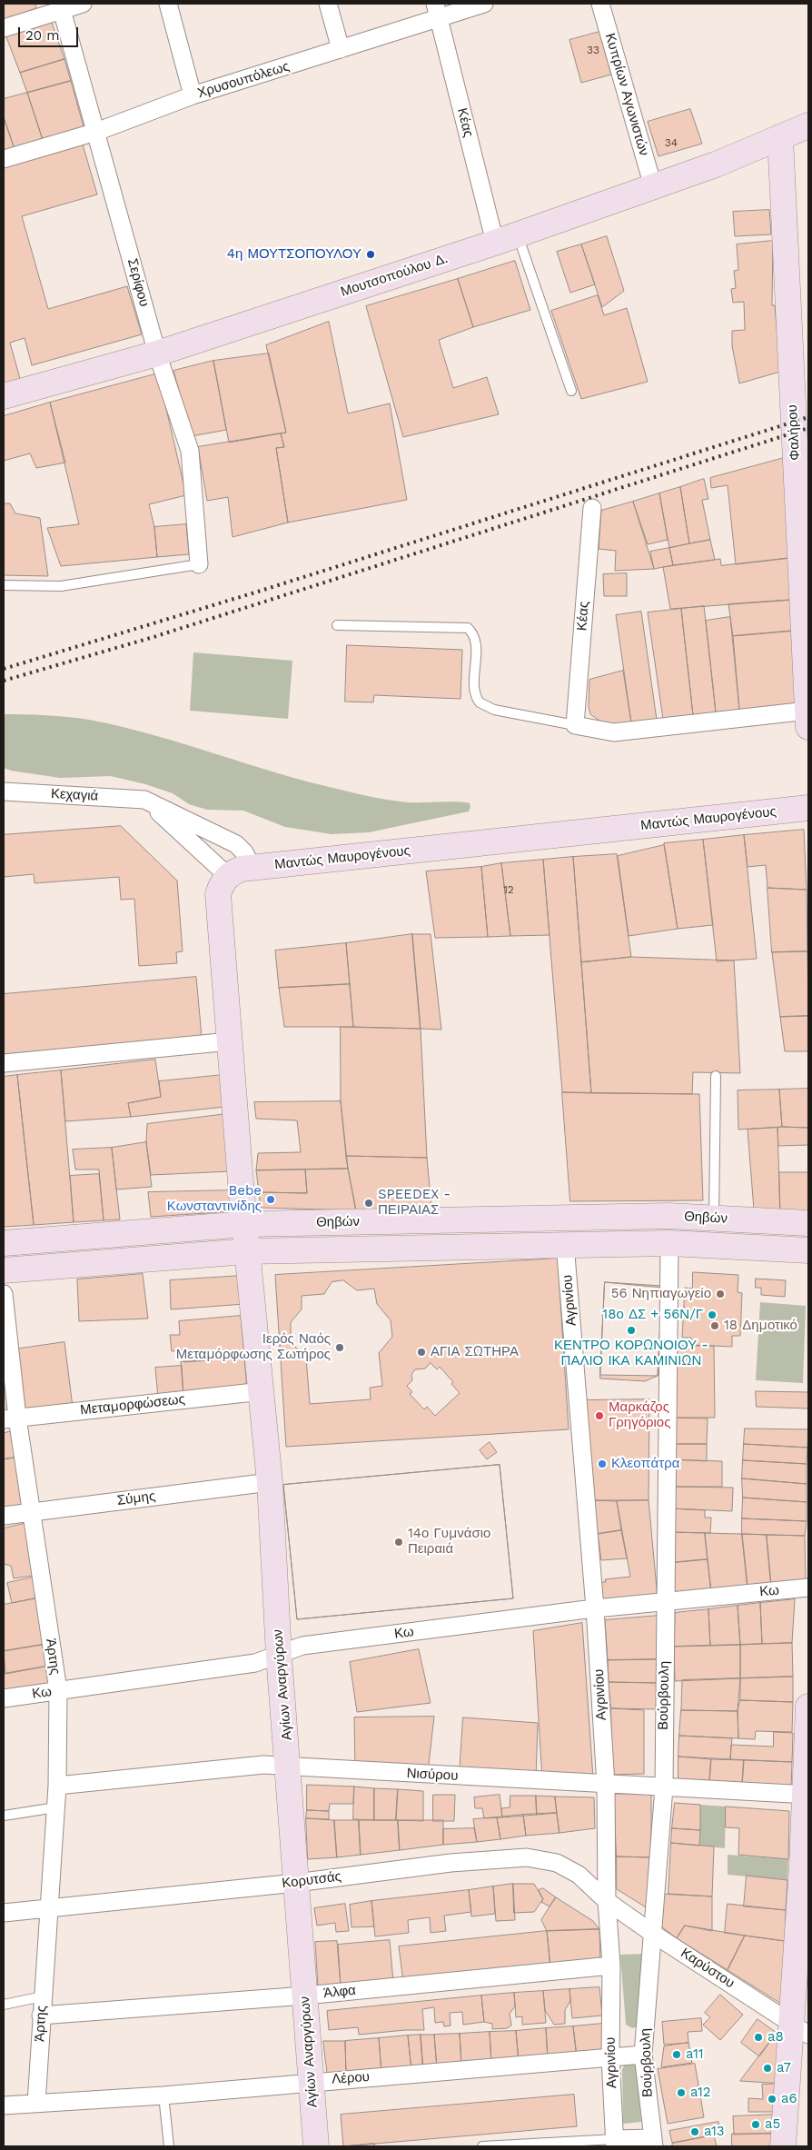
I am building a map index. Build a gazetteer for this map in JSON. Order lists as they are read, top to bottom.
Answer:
{
  "streets": {
    "street": [
      "Χρυσουπόλεως",
      "Κυπρίων Αγωνιστών",
      "Κέας",
      "Μουτσοπούλου Δ.",
      "Σερίφου",
      "Φαλήρου",
      "Κεχαγιά",
      "Μαντώς Μαυρογένους",
      "Θηβών",
      "Αγρινίου",
      "Μεταμορφώσεως",
      "Σύμης",
      "Κω",
      "Άρτης",
      "Αγίων Αναργύρων",
      "Βούρβουλη",
      "Νισύρου",
      "Κορυτσάς",
      "Καρύστου",
      "Άλφα",
      "Λέρου"
    ]
  },
  "crossings": [
    ["Χρυσουπόλεως", "Κέας"],
    ["Χρυσουπόλεως", "Σερίφου"],
    ["Κυπρίων Αγωνιστών", "Μουτσοπούλου Δ."],
    ["Κέας", "Μουτσοπούλου Δ."],
    ["Μουτσοπούλου Δ.", "Σερίφου"],
    ["Μουτσοπούλου Δ.", "Φαλήρου"],
    ["Κεχαγιά", "Μαντώς Μαυρογένους"],
    ["Θηβών", "Αγρινίου"],
    ["Θηβών", "Αγίων Αναργύρων"],
    ["Θηβών", "Βούρβουλη"],
    ["Αγρινίου", "Κω"],
    ["Αγρινίου", "Νισύρου"],
    ["Αγρινίου", "Κορυτσάς"],
    ["Αγρινίου", "Καρύστου"],
    ["Αγρινίου", "Άλφα"],
    ["Αγρινίου", "Λέρου"],
    ["Μεταμορφώσεως", "Άρτης"],
    ["Μεταμορφώσεως", "Αγίων Αναργύρων"],
    ["Σύμης", "Άρτης"],
    ["Σύμης", "Αγίων Αναργύρων"],
    ["Κω", "Άρτης"],
    ["Κω", "Αγίων Αναργύρων"],
    ["Κω", "Βούρβουλη"],
    ["Άρτης", "Νισύρου"],
    ["Άρτης", "Κορυτσάς"],
    ["Άρτης", "Άλφα"],
    ["Άρτης", "Λέρου"],
    ["Αγίων Αναργύρων", "Νισύρου"],
    ["Αγίων Αναργύρων", "Κορυτσάς"],
    ["Αγίων Αναργύρων", "Άλφα"],
    ["Αγίων Αναργύρων", "Λέρου"],
    ["Βούρβουλη", "Νισύρου"],
    ["Βούρβουλη", "Καρύστου"],
    ["Βούρβουλη", "Λέρου"],
    ["Κορυτσάς", "Καρύστου"]
  ],
  "places": [
    "4η ΜΟΥΤΣΟΠΟΥΛΟΥ",
    "Bebe Κωνσταντινίδης",
    "SPEEDEX - ΠΕΙΡΑΙΑΣ",
    "56 Νηπιαγωγείο",
    "18ο ΔΣ + 56Ν/Γ",
    "18 Δημοτικό",
    "ΚΕΝΤΡΟ ΚΟΡΩΝΟΙΟΥ - ΠΑΛΙΟ ΙΚΑ ΚΑΜΙΝΙΩΝ",
    "Ιερός Ναός Μεταμόρφωσης Σωτήρος",
    "ΑΓΙΑ ΣΩΤΗΡΑ",
    "Μαρκάζος Γρηγόριος",
    "Κλεοπάτρα",
    "14ο Γυμνάσιο Πειραιά",
    "a8",
    "a11",
    "a7",
    "a12",
    "a6",
    "a5",
    "a13"
  ],
  "house_numbers": ["33", "34", "12"],
  "scale_bar": "20 m"
}
